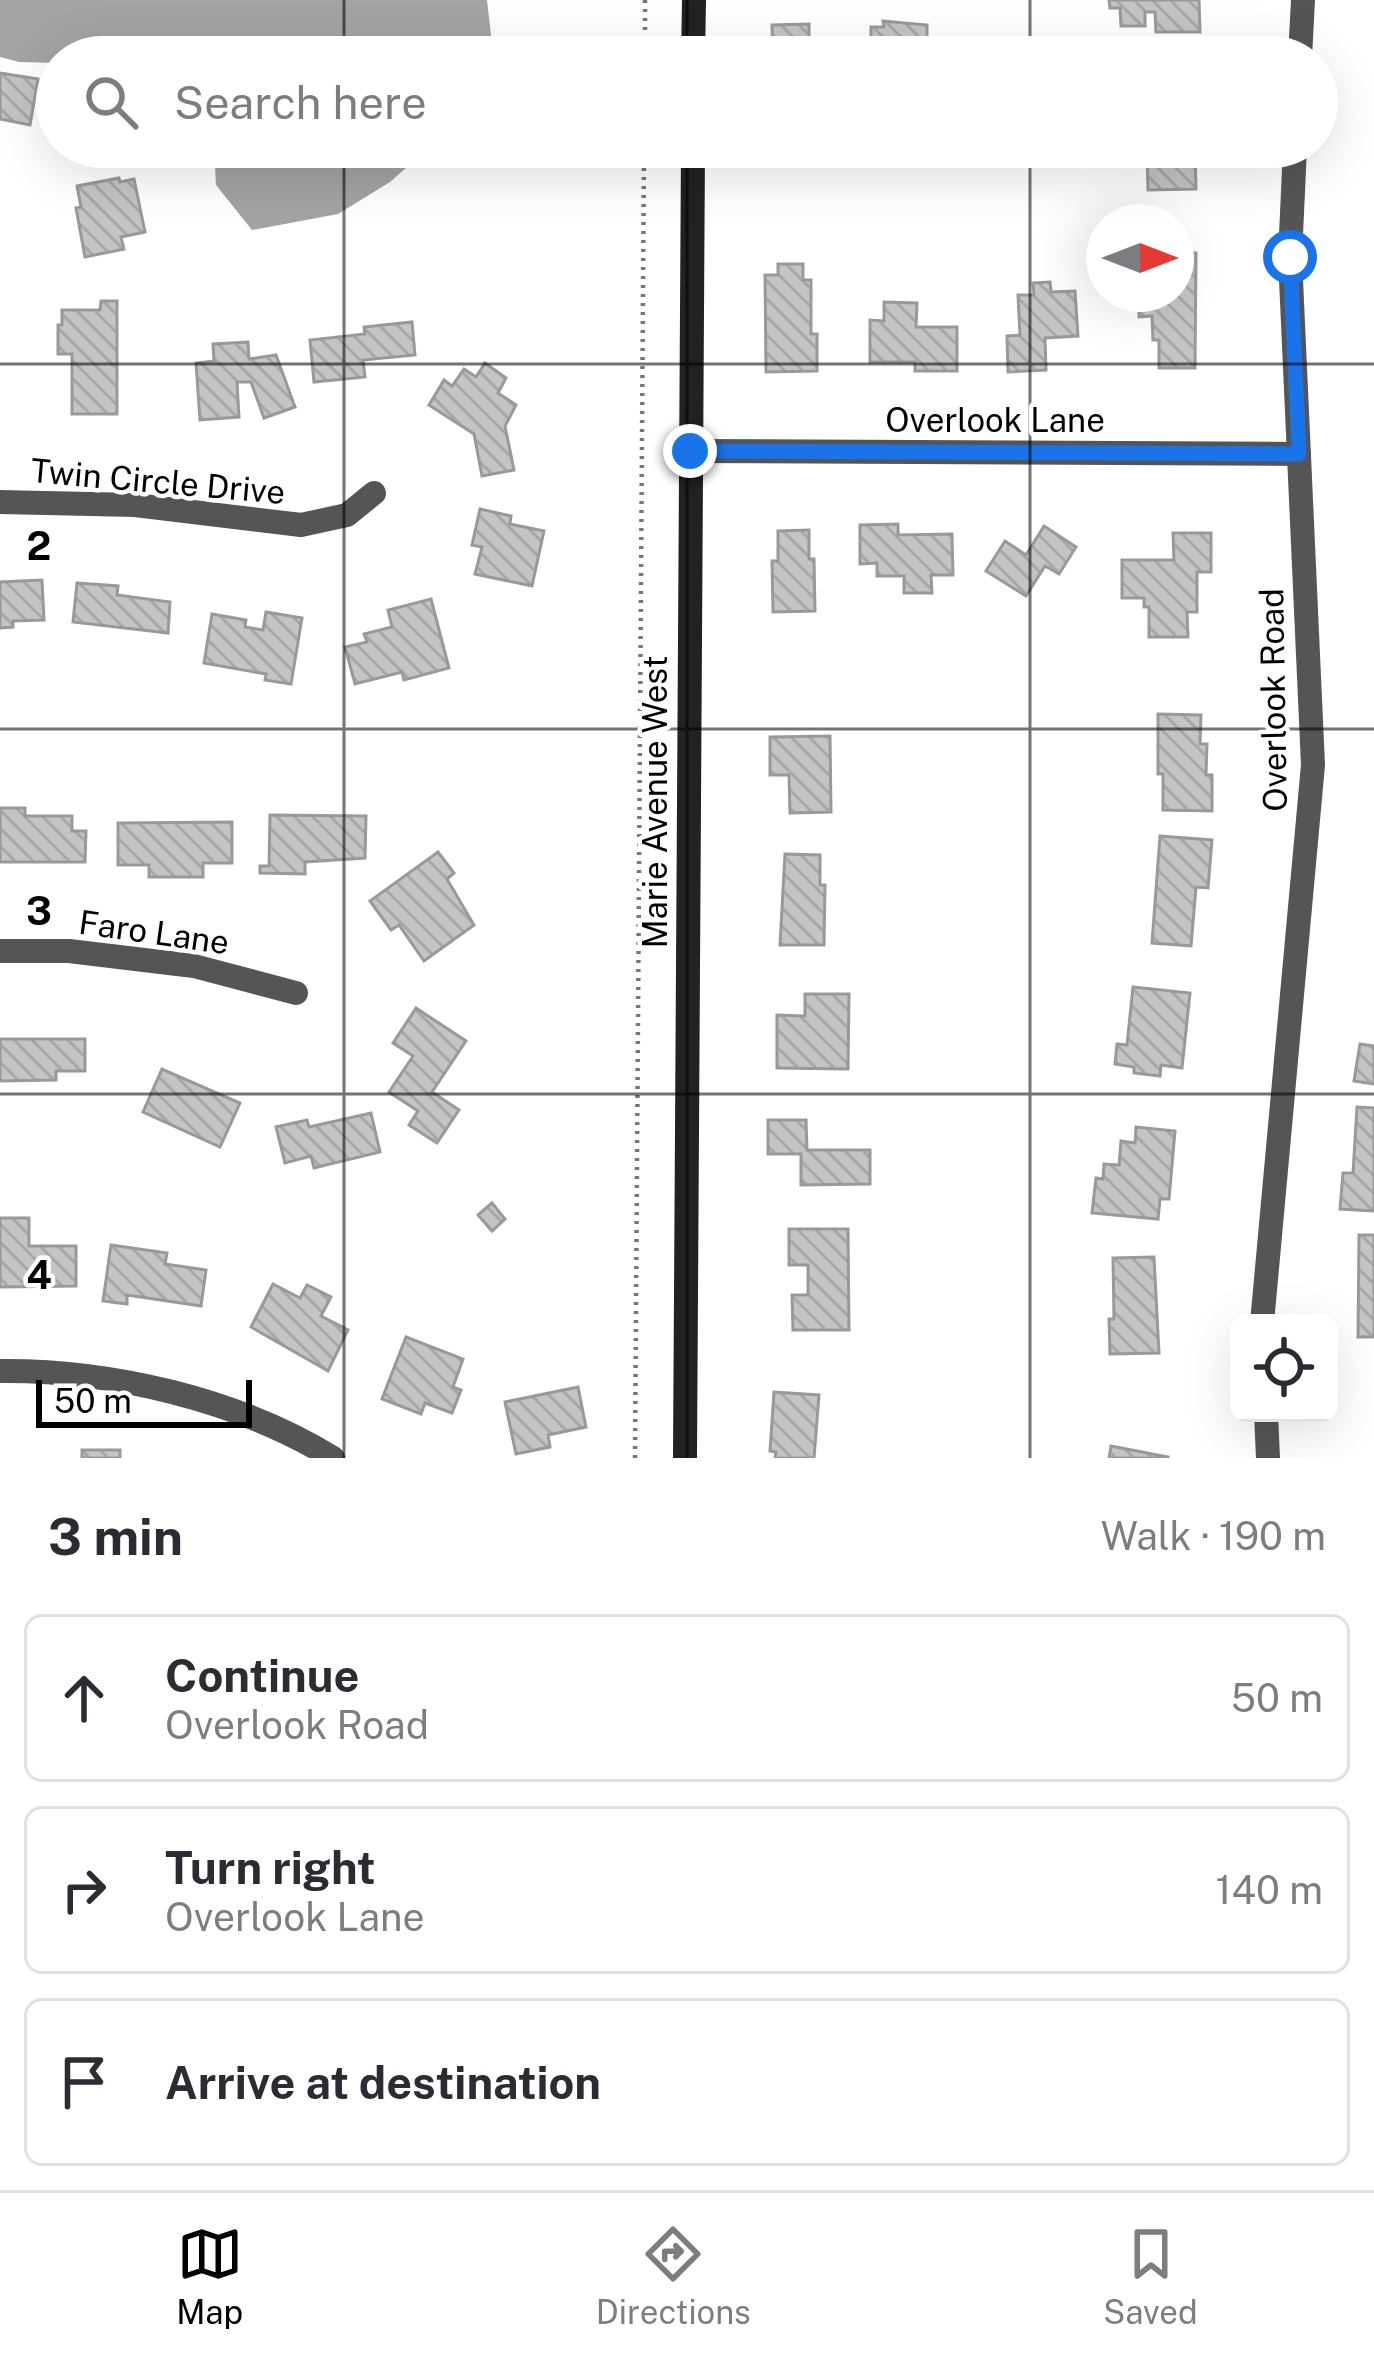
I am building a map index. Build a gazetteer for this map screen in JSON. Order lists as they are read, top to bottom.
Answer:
{
  "streets": {
    "street": [
      "Overlook Lane",
      "Twin Circle Drive",
      "Overlook Road",
      "Marie Avenue West",
      "Faro Lane"
    ]
  },
  "crossings": [
    ["Overlook Lane", "Overlook Road"],
    ["Overlook Lane", "Marie Avenue West"]
  ],
  "scale_bar": "50 m",
  "north": "right",
  "page": {
    "search": "Search here",
    "scale": "50 m",
    "heading": ["3 min", "Walk · 190 m"],
    "list": [
      ["Continue", "Overlook Road", "50 m"],
      ["Turn right", "Overlook Lane", "140 m"],
      "Arrive at destination"
    ],
    "nav": ["Map", "Directions", "Saved"]
  },
  "grid": {
    "rows": ["2", "3", "4"]
  }
}
